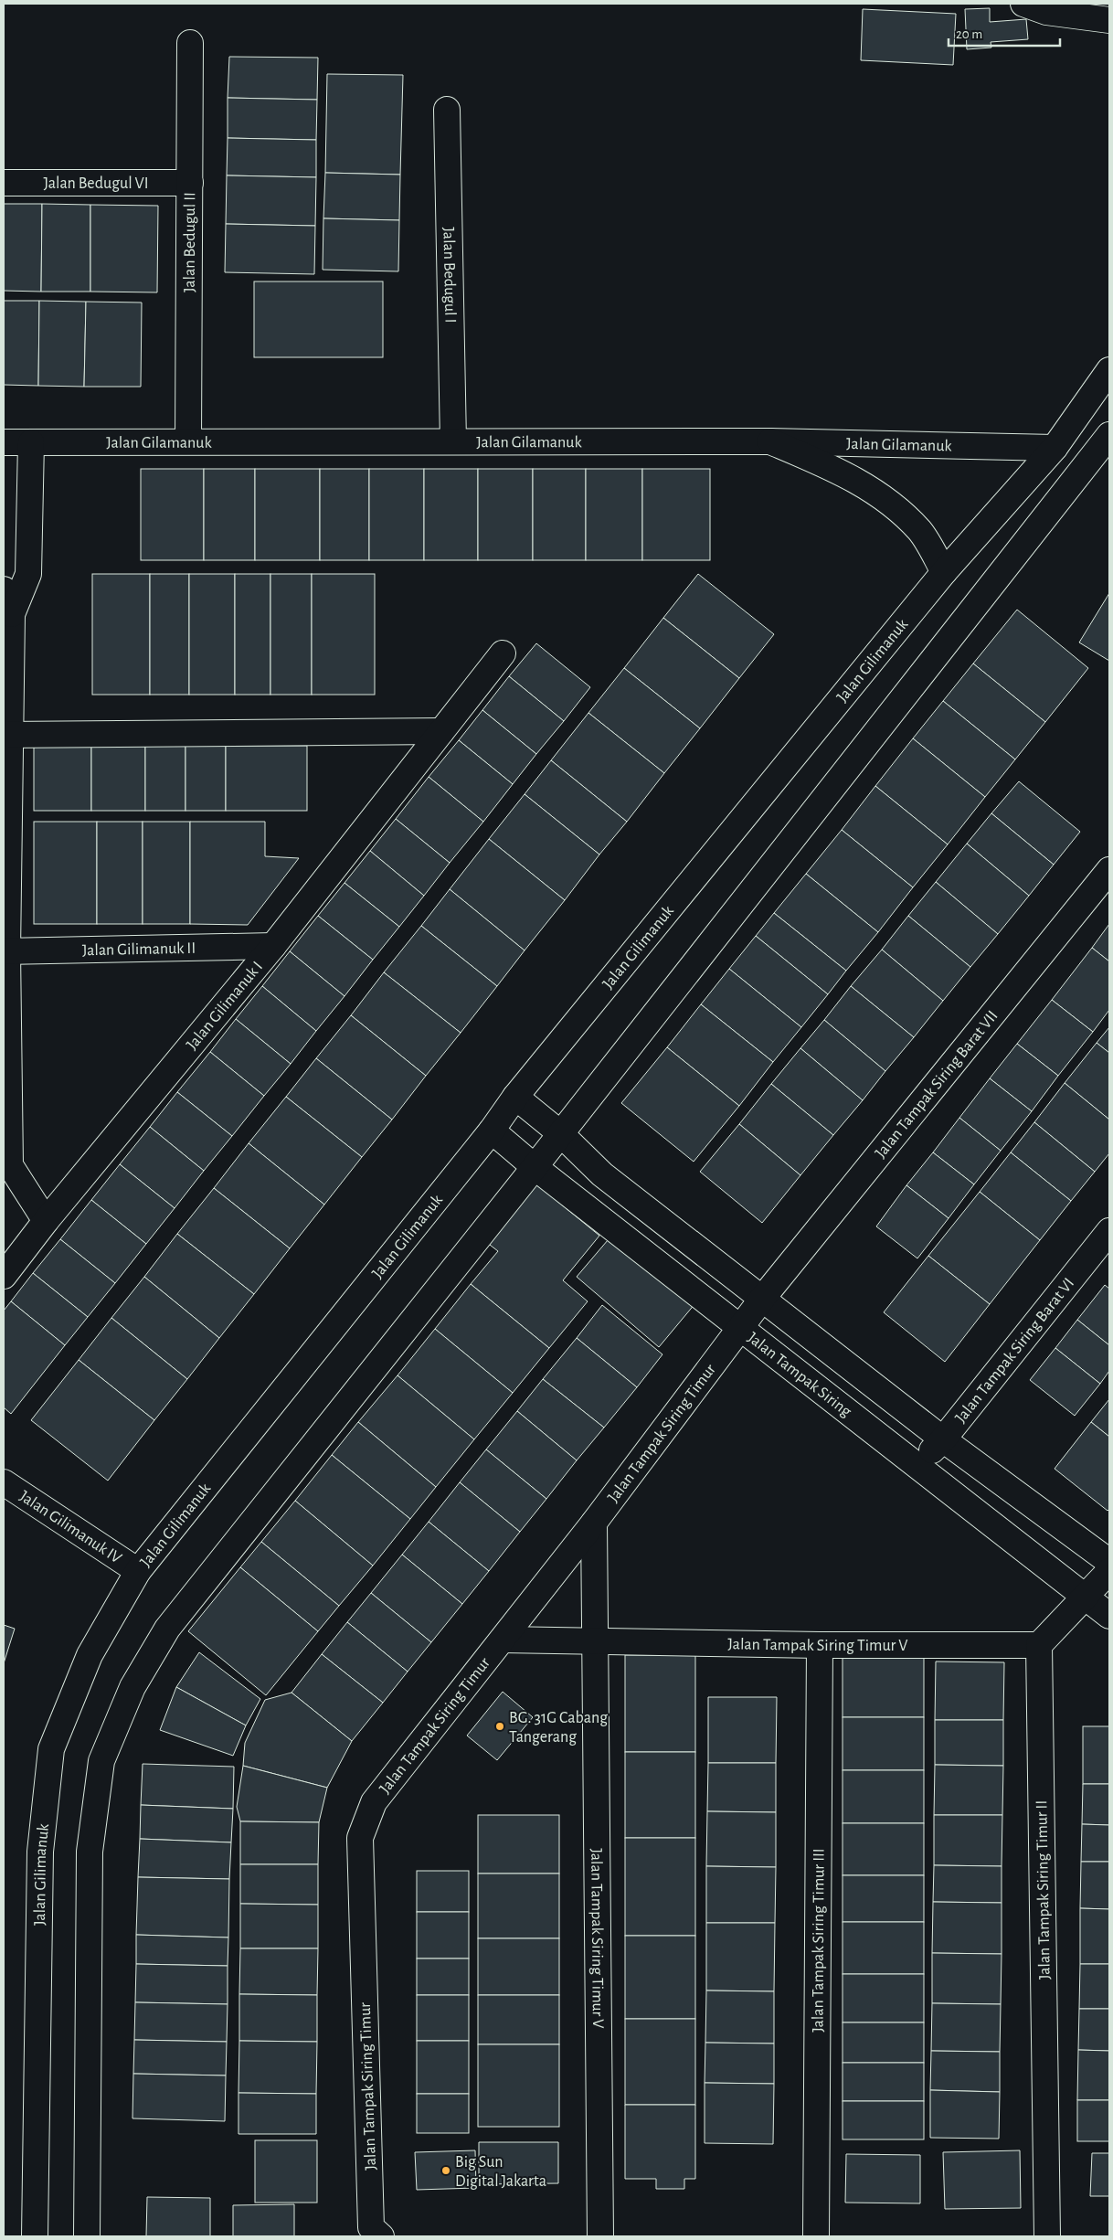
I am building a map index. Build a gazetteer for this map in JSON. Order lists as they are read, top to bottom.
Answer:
{
  "streets": {
    "street": [
      "Jalan Bedugul VI",
      "Jalan Bedugul II",
      "Jalan Bedugul I",
      "Jalan Gilamanuk",
      "Jalan Gilimanuk",
      "Jalan Gilimanuk II",
      "Jalan Gilimanuk I",
      "Jalan Tampak Siring Barat VII",
      "Jalan Tampak Siring Barat VI",
      "Jalan Tampak Siring",
      "Jalan Tampak Siring Timur",
      "Jalan Gilimanuk IV",
      "Jalan Tampak Siring Timur V",
      "Jalan Tampak Siring Timur II",
      "Jalan Tampak Siring Timur III"
    ]
  },
  "crossings": [
    ["Jalan Bedugul VI", "Jalan Bedugul II"],
    ["Jalan Bedugul II", "Jalan Gilamanuk"],
    ["Jalan Bedugul I", "Jalan Gilamanuk"],
    ["Jalan Gilamanuk", "Jalan Gilimanuk"],
    ["Jalan Gilimanuk", "Jalan Tampak Siring"],
    ["Jalan Gilimanuk", "Jalan Gilimanuk IV"],
    ["Jalan Gilimanuk II", "Jalan Gilimanuk I"],
    ["Jalan Tampak Siring Barat VII", "Jalan Tampak Siring Timur"],
    ["Jalan Tampak Siring Barat VI", "Jalan Tampak Siring"],
    ["Jalan Tampak Siring", "Jalan Tampak Siring Timur"],
    ["Jalan Tampak Siring Timur", "Jalan Tampak Siring Timur V"],
    ["Jalan Tampak Siring Timur V", "Jalan Tampak Siring Timur II"],
    ["Jalan Tampak Siring Timur V", "Jalan Tampak Siring Timur III"]
  ],
  "places": ["BG. 31G Cabang Tangerang", "Big Sun Digital Jakarta"],
  "scale_bar": "20 m"
}
